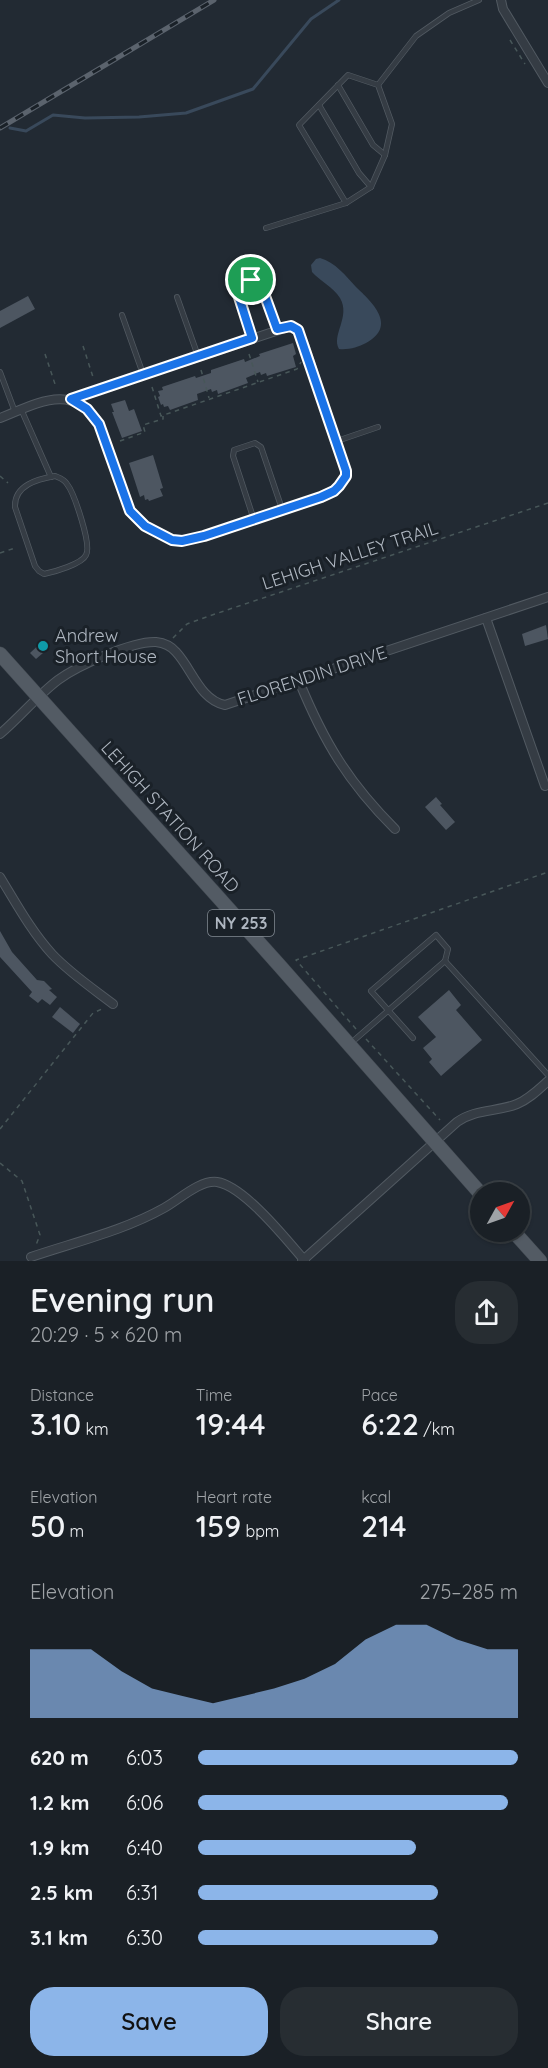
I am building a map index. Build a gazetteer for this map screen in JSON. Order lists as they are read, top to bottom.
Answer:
{
  "streets": {
    "main road": ["LEHIGH STATION ROAD", "NY 253"],
    "street": ["FLORENDIN DRIVE"],
    "path": ["LEHIGH VALLEY TRAIL"]
  },
  "crossings": [
    ["LEHIGH VALLEY TRAIL", "FLORENDIN DRIVE"]
  ],
  "places": ["Andrew Short House"],
  "north": "top right",
  "page": {
    "heading": ["Evening run", "20:29 · 5 × 620 m"],
    "stats": [
      ["Distance", "3.10 km"],
      ["Time", "19:44"],
      ["Pace", "6:22 /km"],
      ["Elevation", "50 m"],
      ["Heart rate", "159 bpm"],
      ["kcal", "214"]
    ],
    "chart": ["Elevation", "275–285 m"],
    "list": [
      {
        "name": "620 m",
        "note": "6:03"
      },
      {
        "name": "1.2 km",
        "note": "6:06"
      },
      {
        "name": "1.9 km",
        "note": "6:40"
      },
      {
        "name": "2.5 km",
        "note": "6:31"
      },
      {
        "name": "3.1 km",
        "note": "6:30"
      }
    ],
    "buttons": ["Save", "Share"]
  }
}
